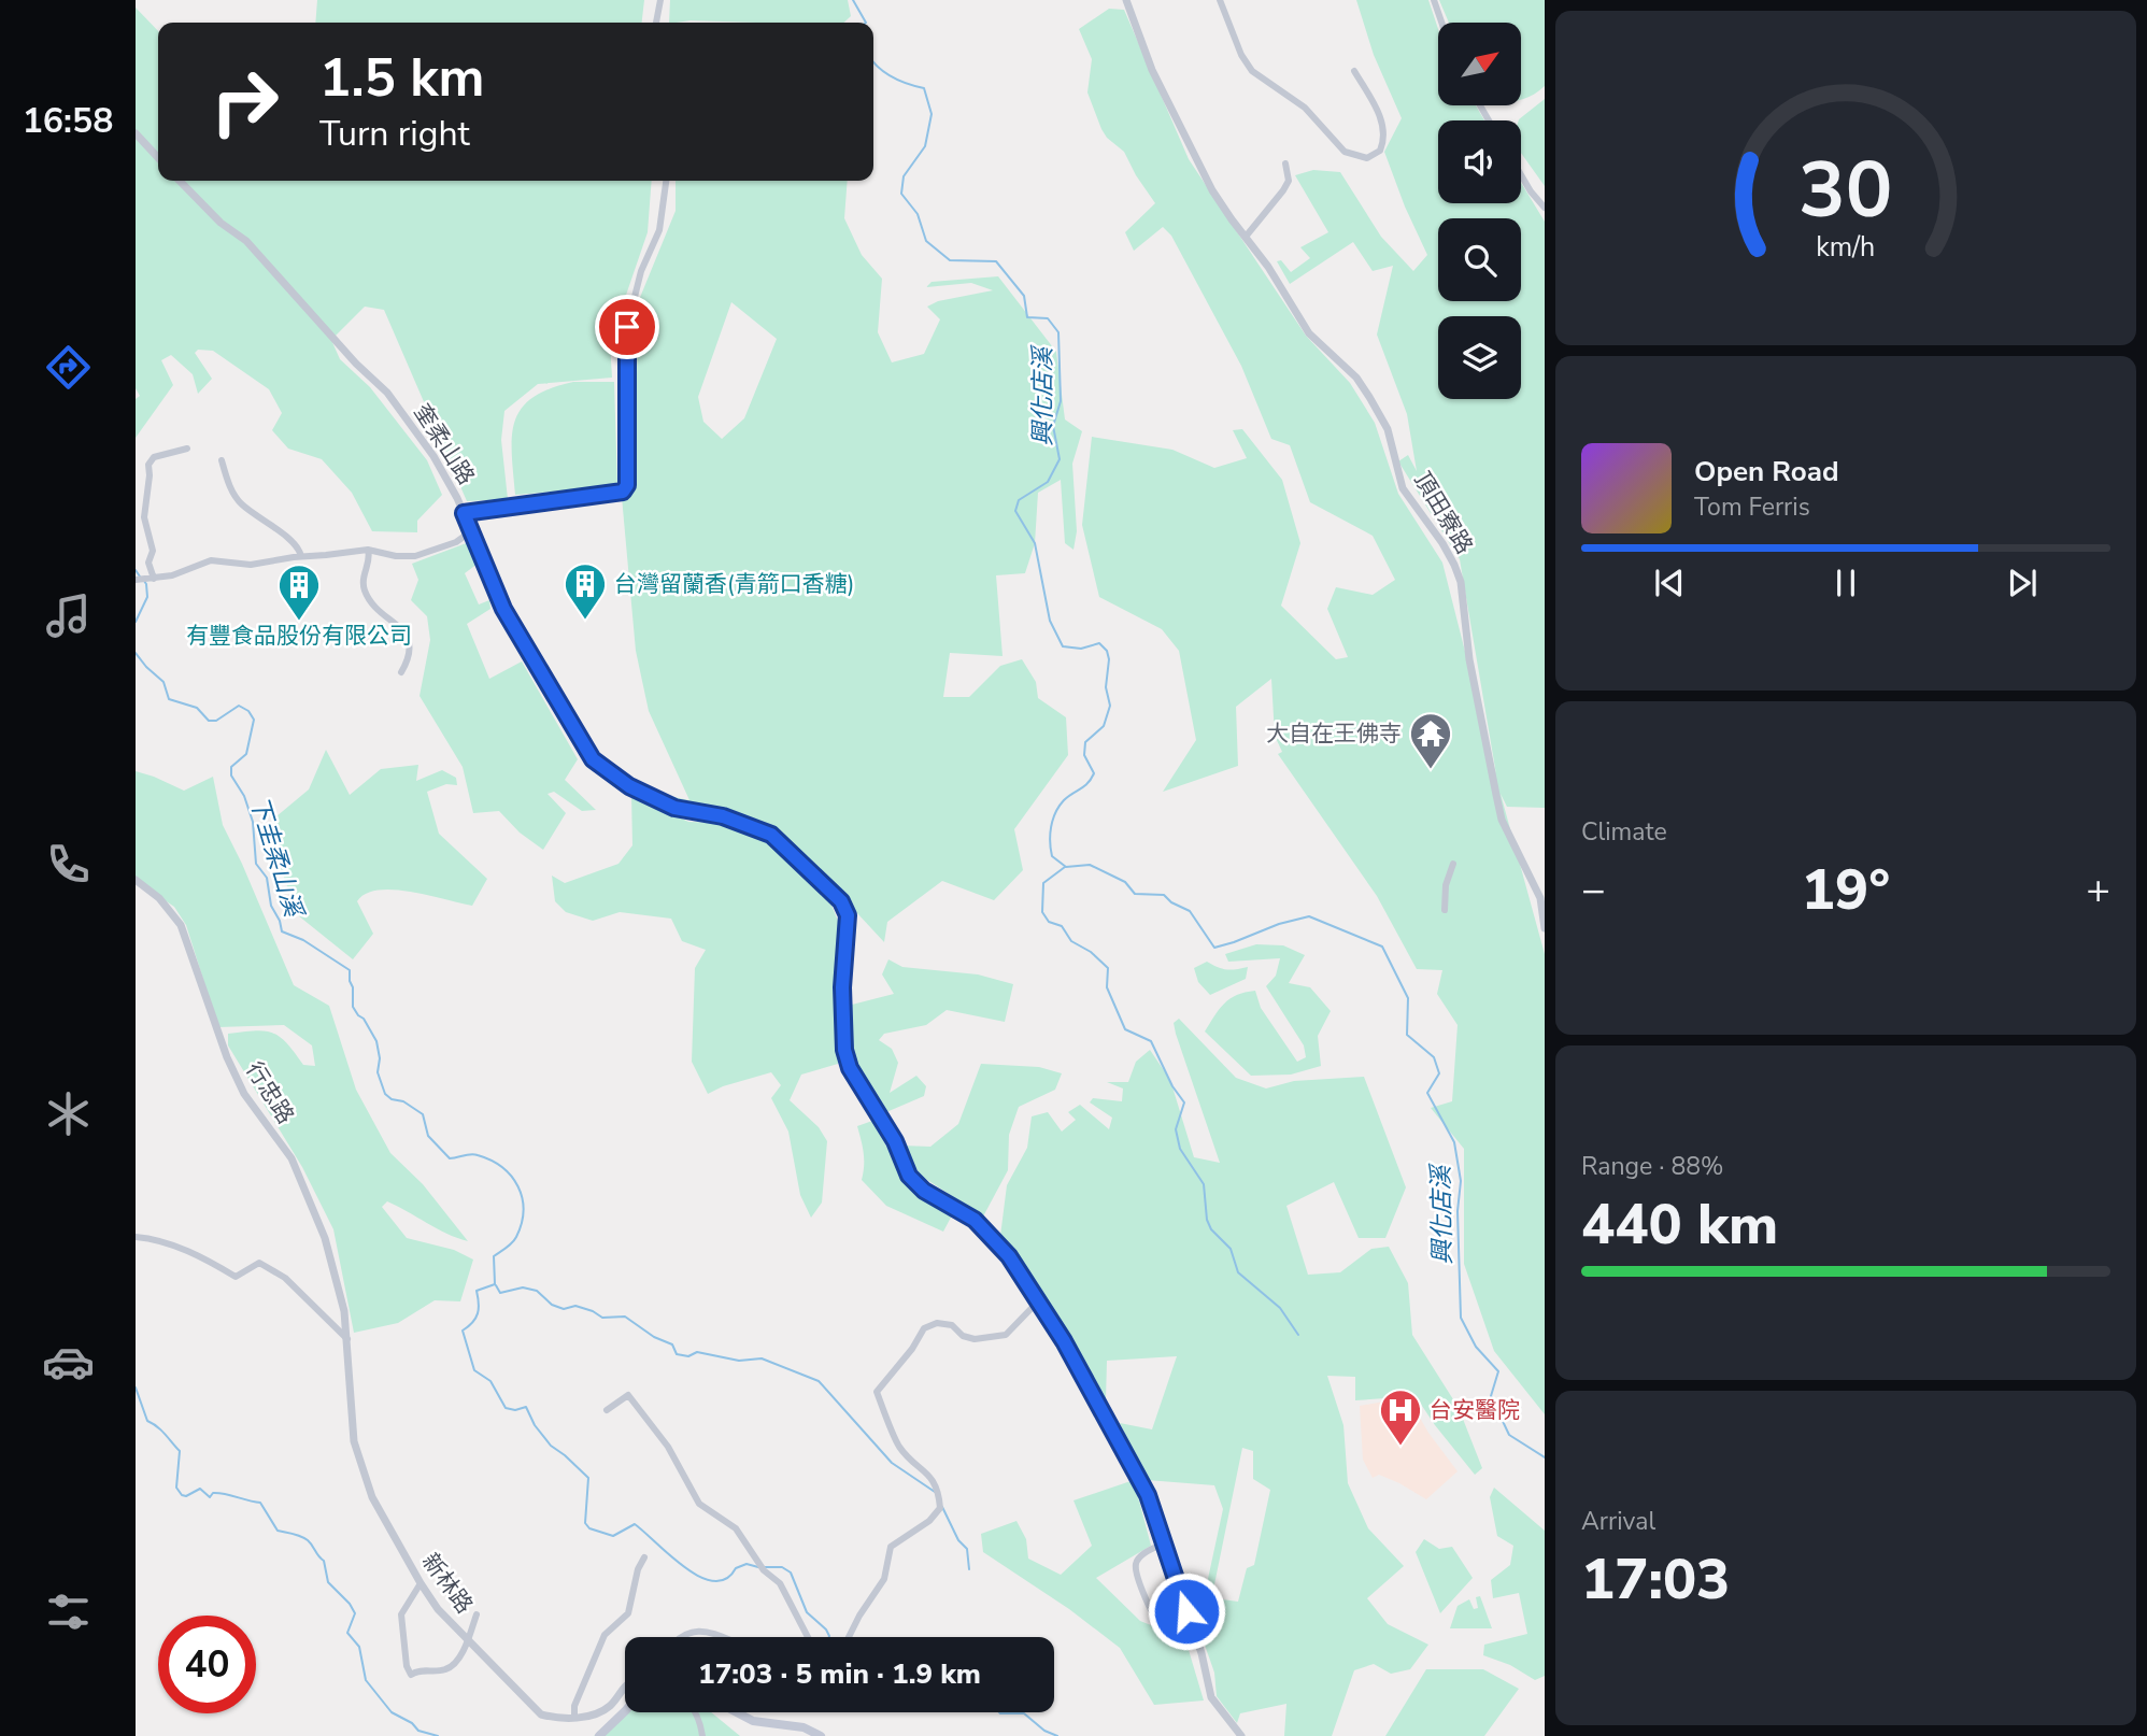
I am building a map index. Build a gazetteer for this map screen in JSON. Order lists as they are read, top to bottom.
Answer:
{
  "streets": {
    "street": [
      "奎柔山路",
      "頂田寮路",
      "行忠路",
      "新林路"
    ]
  },
  "crossings": [
    ["行忠路", "新林路"]
  ],
  "water": ["興化店溪", "下圭柔山溪"],
  "places": {
    "building": ["台灣留蘭香(青箭口香糖)", "有豐食品股份有限公司"],
    "temple": ["大自在王佛寺"],
    "hospital": ["台安醫院"]
  },
  "north": "top right",
  "page": {
    "tabs": "16:58",
    "turn": ["1.5 km", "Turn right"],
    "song": ["Open Road", "Tom Ferris"],
    "tile": [
      "Climate",
      ["Range · 88%", "440 km"],
      ["Arrival", "17:03"]
    ],
    "heat": ["−", "19°", "+"],
    "limit": "40",
    "trip": "17:03 · 5 min · 1.9 km",
    "gauge": ["30", "km/h"]
  }
}
